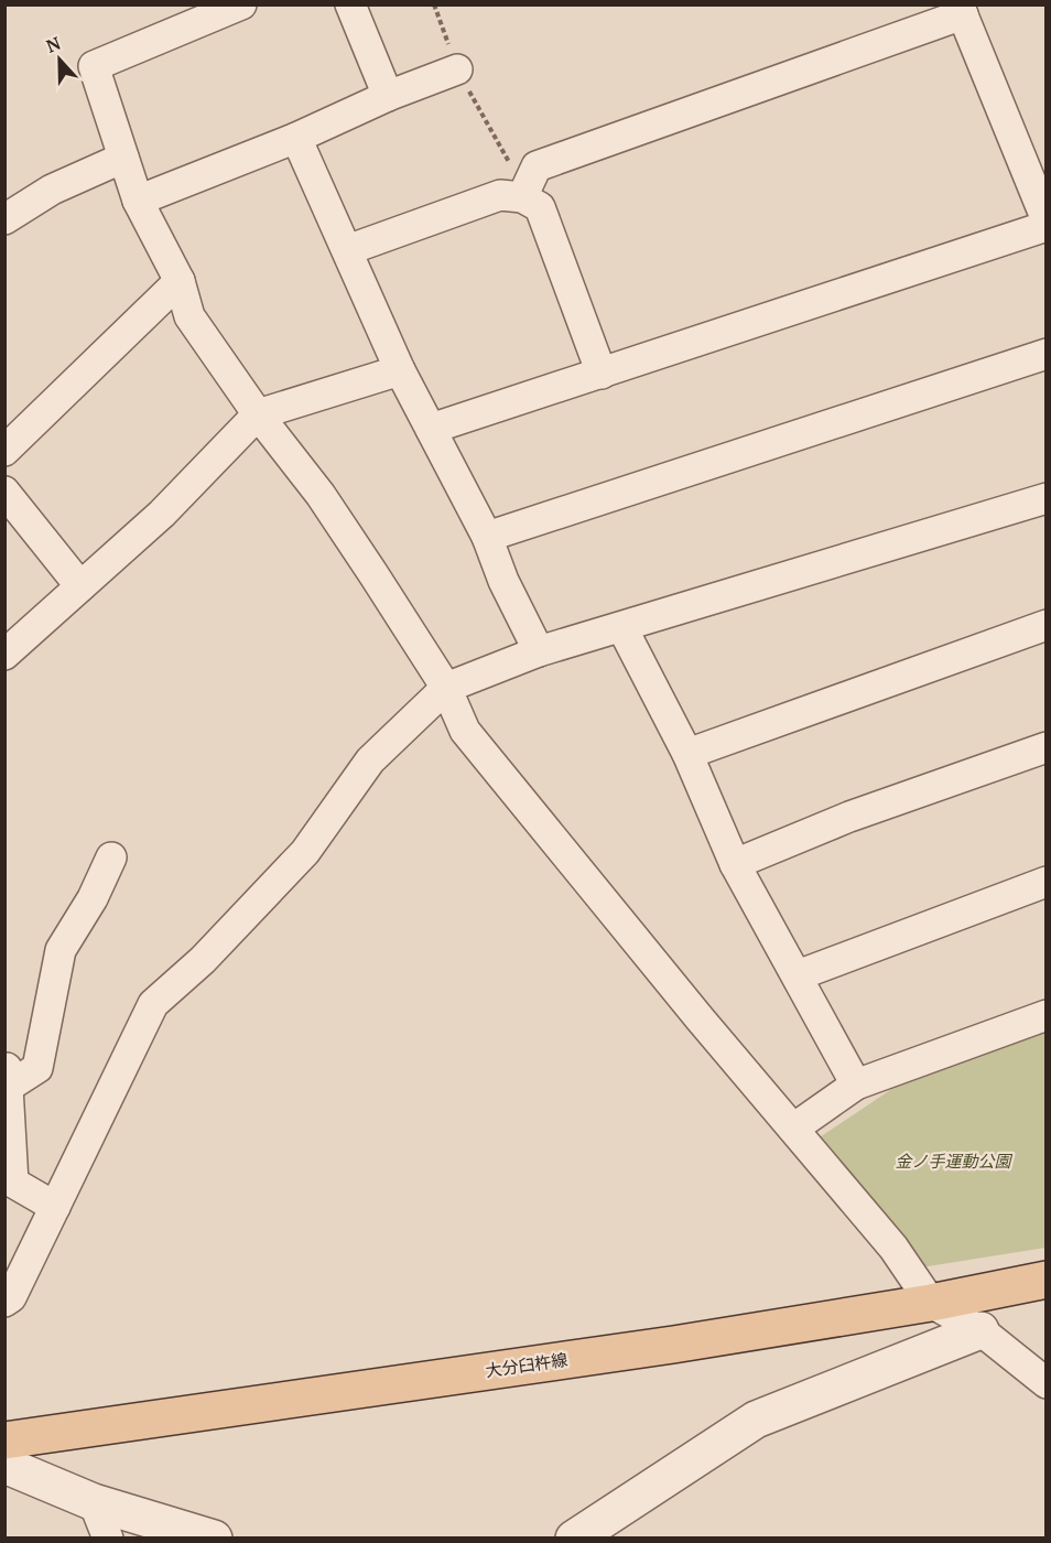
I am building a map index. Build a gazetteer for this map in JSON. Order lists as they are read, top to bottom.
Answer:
{
  "streets": {
    "main road": ["大分臼杵線"]
  },
  "parks": ["金ノ手運動公園"],
  "north": "top"
}
